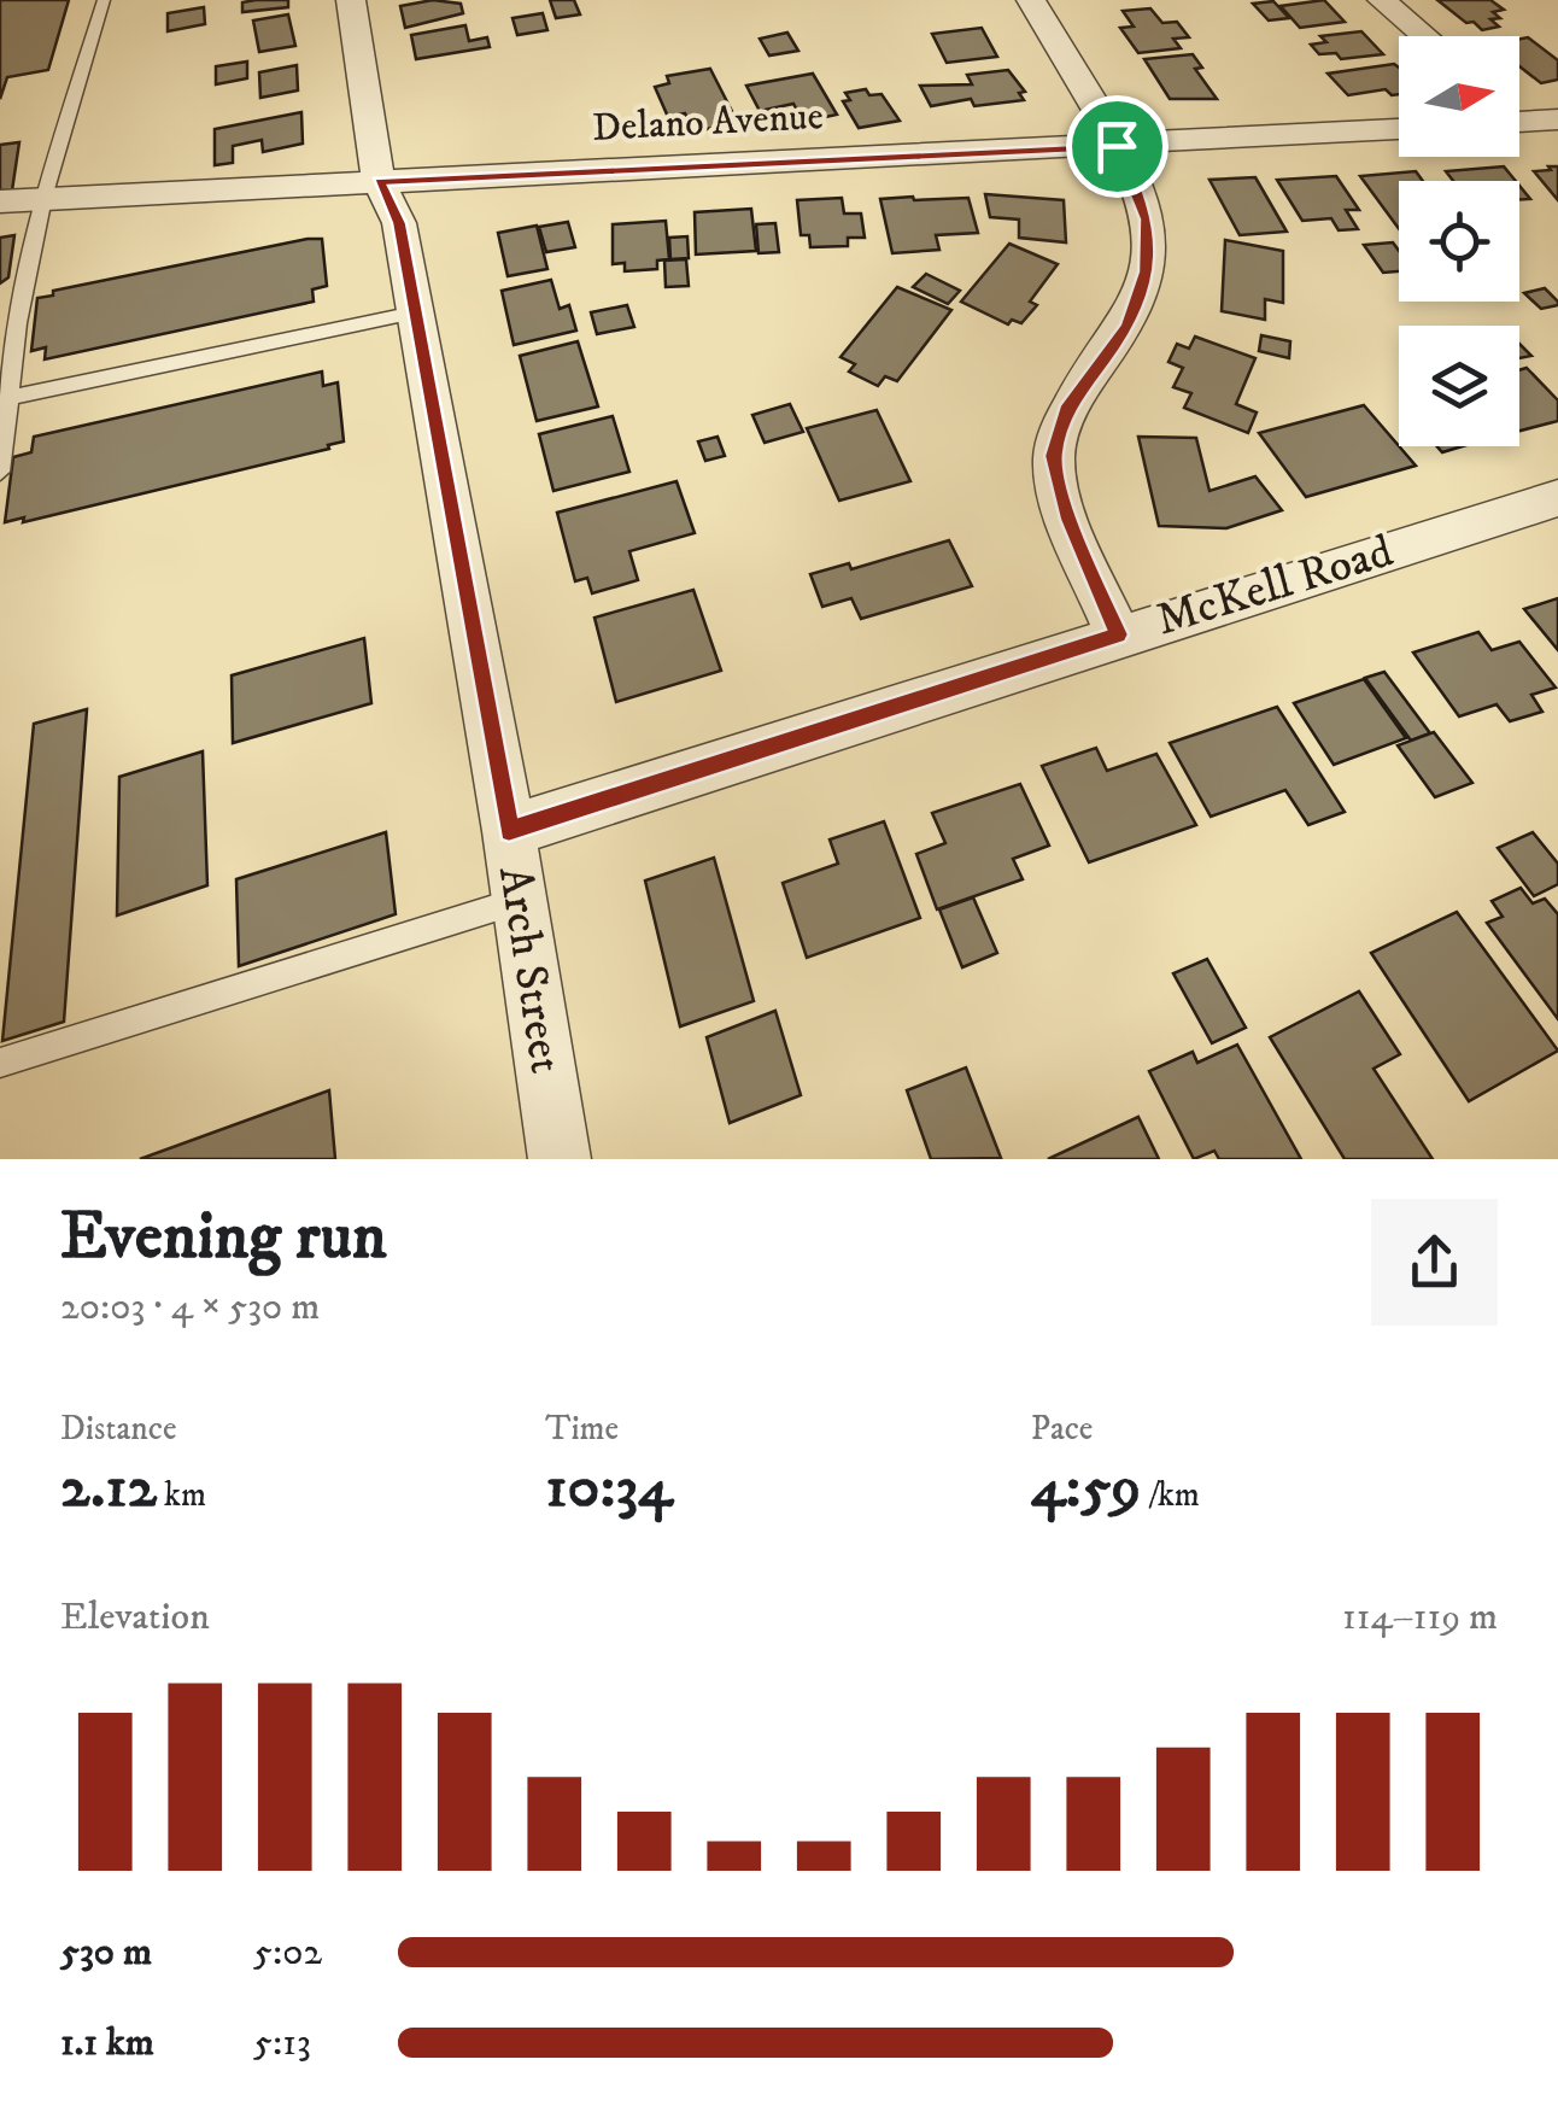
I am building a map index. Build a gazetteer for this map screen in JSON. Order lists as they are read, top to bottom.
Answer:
{
  "streets": {
    "street": ["Delano Avenue", "McKell Road", "Arch Street"]
  },
  "crossings": [
    ["Delano Avenue", "Arch Street"],
    ["McKell Road", "Arch Street"]
  ],
  "north": "right",
  "page": {
    "heading": ["Evening run", "20:03 · 4 × 530 m"],
    "stats": [
      ["Distance", "2.12 km"],
      ["Time", "10:34"],
      ["Pace", "4:59 /km"]
    ],
    "chart": ["Elevation", "114–119 m"],
    "list": [
      {
        "name": "530 m",
        "note": "5:02"
      },
      {
        "name": "1.1 km",
        "note": "5:13"
      }
    ]
  }
}
